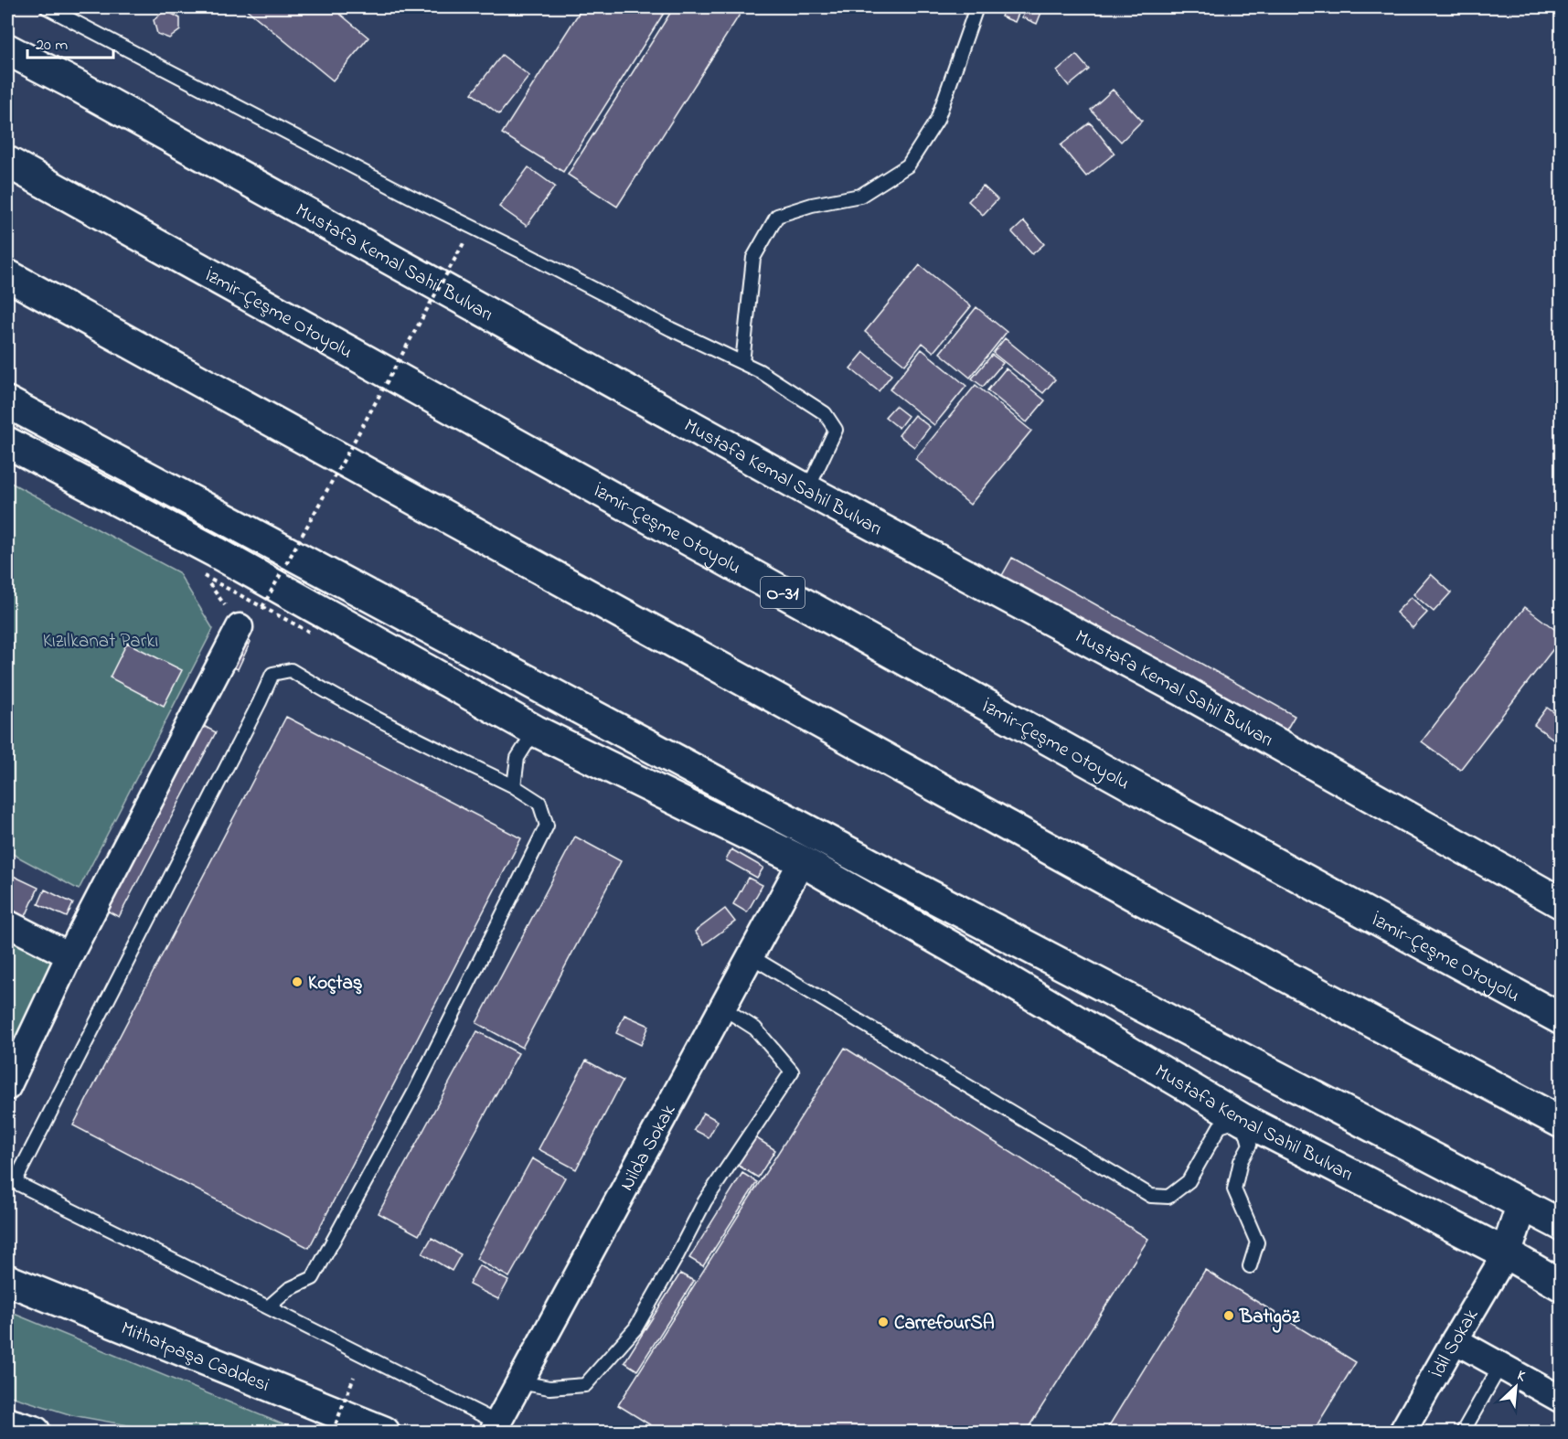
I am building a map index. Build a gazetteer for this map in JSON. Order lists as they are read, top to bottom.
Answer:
{
  "streets": {
    "main road": [
      "Mustafa Kemal Sahil Bulvarı",
      "İzmir-Çeşme Otoyolu",
      "O-31",
      "Mithatpaşa Caddesi"
    ],
    "street": ["Nilda Sokak", "İdil Sokak"]
  },
  "crossings": [
    ["Mustafa Kemal Sahil Bulvarı", "Nilda Sokak"],
    ["Mustafa Kemal Sahil Bulvarı", "İdil Sokak"]
  ],
  "parks": ["Kızılkanat Parkı"],
  "places": ["Koçtaş", "Batıgöz", "CarrefourSA"],
  "scale_bar": "20 m",
  "north": "top right"
}
